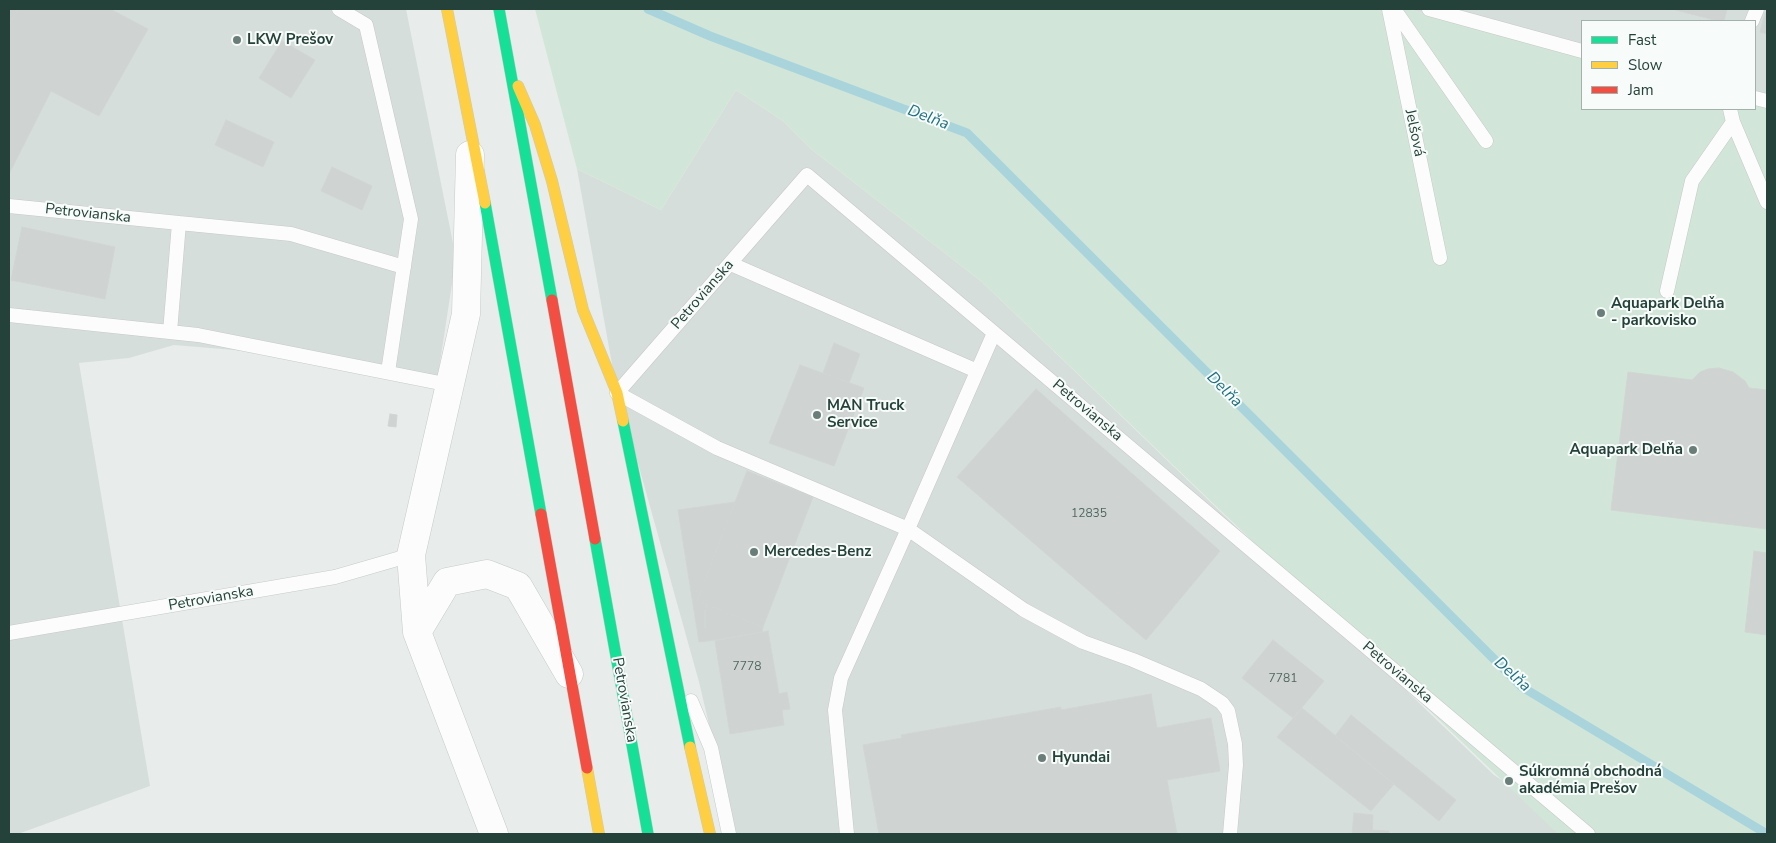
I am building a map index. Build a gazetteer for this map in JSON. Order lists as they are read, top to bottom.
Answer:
{
  "streets": {
    "main road": ["Petrovianska"],
    "lane": ["Jelšová"]
  },
  "water": ["Delňa"],
  "places": [
    "LKW Prešov",
    "Aquapark Delňa - parkovisko",
    "MAN Truck Service",
    "Aquapark Delňa",
    "Mercedes-Benz",
    "Hyundai",
    "Súkromná obchodná akadémia Prešov"
  ],
  "house_numbers": ["12835", "7778", "7781"],
  "legend": ["Fast", "Slow", "Jam"]
}
